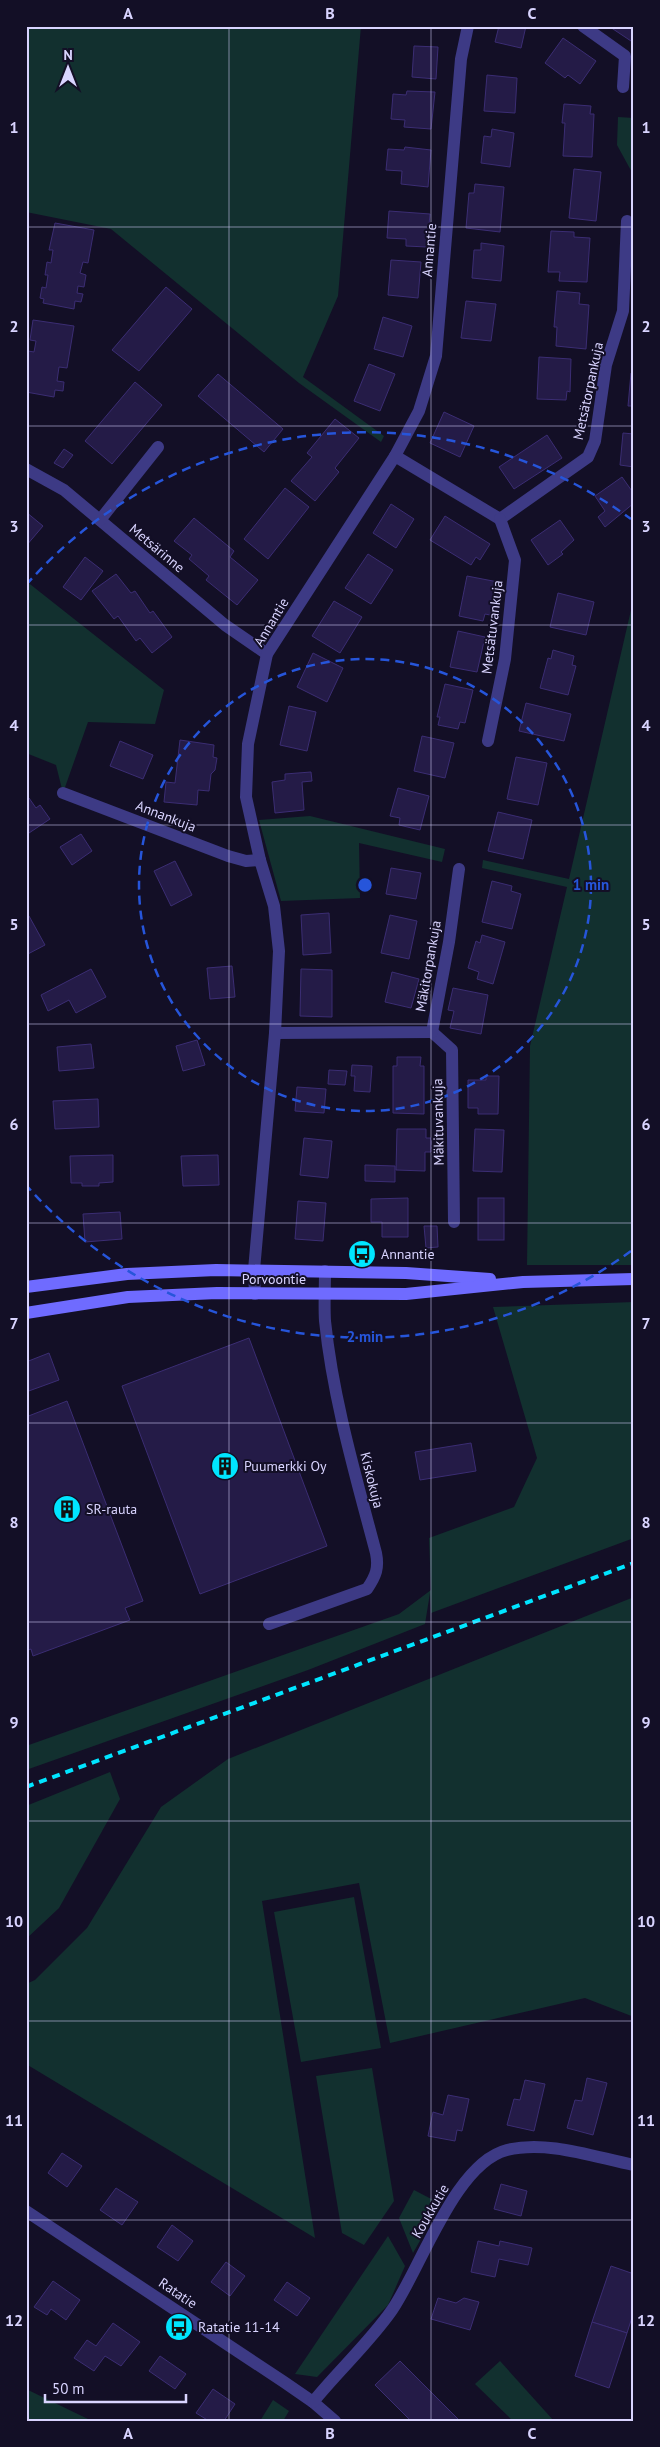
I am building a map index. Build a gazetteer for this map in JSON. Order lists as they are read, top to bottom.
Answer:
{
  "streets": {
    "street": [
      "Annantie",
      "Metsätorpankuja",
      "Metsärinne",
      "Metsätuvankuja",
      "Annankuja",
      "Mäkitorpankuja",
      "Mäkituvankuja",
      "Porvoontie",
      "Kiskokuja",
      "Koukkutie",
      "Ratatie"
    ]
  },
  "crossings": [
    ["Annantie", "Metsärinne"],
    ["Annantie", "Annankuja"],
    ["Annantie", "Mäkitorpankuja"],
    ["Annantie", "Porvoontie"],
    ["Metsätorpankuja", "Metsätuvankuja"],
    ["Mäkitorpankuja", "Mäkituvankuja"],
    ["Porvoontie", "Kiskokuja"],
    ["Koukkutie", "Ratatie"]
  ],
  "places": {
    "bus stop": ["Annantie", "Ratatie 11-14"],
    "building": ["Puumerkki Oy", "SR-rauta"]
  },
  "scale_bar": "50 m",
  "north": "top",
  "grid": {
    "columns": ["A", "B", "C"],
    "rows": [
      "1",
      "2",
      "3",
      "4",
      "5",
      "6",
      "7",
      "8",
      "9",
      "10",
      "11",
      "12"
    ]
  },
  "rings": ["1 min", "2 min"]
}
